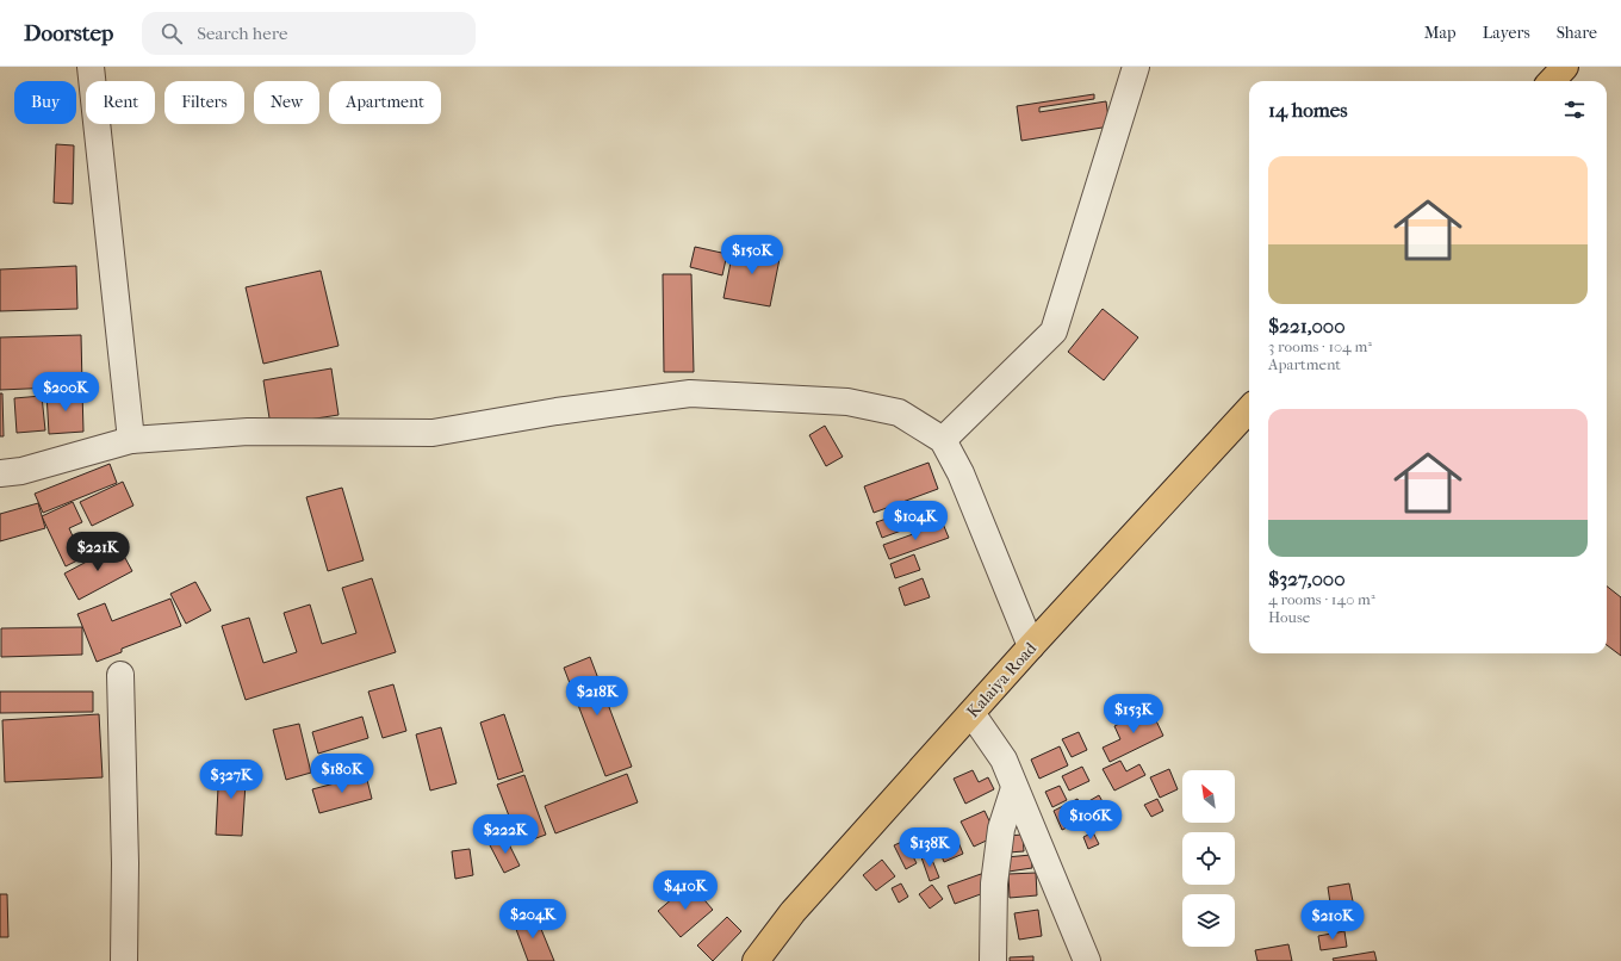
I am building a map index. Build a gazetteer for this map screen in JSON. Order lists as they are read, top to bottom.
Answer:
{
  "streets": {
    "main road": ["Kalaiya Road"]
  },
  "north": "top left",
  "page": {
    "header": "Doorstep",
    "search": "Search here",
    "nav": ["Map", "Layers", "Share"],
    "chip": [
      "Buy",
      "Rent",
      "Filters",
      "New",
      "Apartment"
    ],
    "heading": "14 homes",
    "list": [
      {
        "name": "$221,000",
        "note": "3 rooms · 104 m² · Apartment"
      },
      {
        "name": "$327,000",
        "note": "4 rooms · 140 m² · House"
      }
    ],
    "price": [
      "$150K",
      "$200K",
      "$104K",
      "$221K",
      "$218K",
      "$153K",
      "$180K",
      "$327K",
      "$106K",
      "$222K",
      "$138K",
      "$410K",
      "$204K",
      "$210K"
    ]
  }
}
